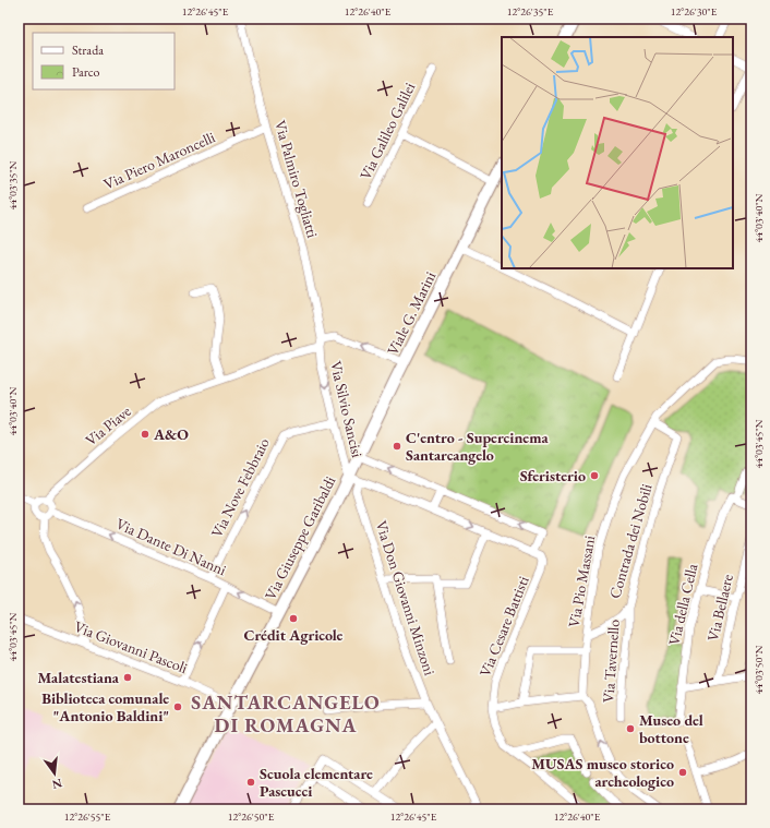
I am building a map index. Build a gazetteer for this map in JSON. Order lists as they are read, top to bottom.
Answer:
{
  "streets": {
    "main road": ["Viale G. Marini", "Via Giuseppe Garibaldi"],
    "street": [
      "Via Galileo Galilei",
      "Via Piero Maroncelli",
      "Via Palmiro Togliatti",
      "Via Silvio Sancisi",
      "Via Piave",
      "Via Nove Febbraio",
      "Contrada dei Nobili",
      "Via Dante Di Nanni",
      "Via Pio Massani",
      "Via Don Giovanni Minzoni",
      "Via della Cella",
      "Via Bellaere",
      "Via Cesare Battisti",
      "Via Giovanni Pascoli",
      "Via Tavernello"
    ]
  },
  "crossings": [
    ["Via Piero Maroncelli", "Via Palmiro Togliatti"],
    ["Via Palmiro Togliatti", "Via Silvio Sancisi"],
    ["Via Palmiro Togliatti", "Via Piave"],
    ["Viale G. Marini", "Via Silvio Sancisi"],
    ["Viale G. Marini", "Via Piave"],
    ["Viale G. Marini", "Via Giuseppe Garibaldi"],
    ["Viale G. Marini", "Via Don Giovanni Minzoni"],
    ["Via Silvio Sancisi", "Via Piave"],
    ["Via Silvio Sancisi", "Via Nove Febbraio"],
    ["Via Silvio Sancisi", "Via Giuseppe Garibaldi"],
    ["Via Silvio Sancisi", "Via Don Giovanni Minzoni"],
    ["Via Piave", "Via Dante Di Nanni"],
    ["Via Nove Febbraio", "Via Dante Di Nanni"],
    ["Via Giuseppe Garibaldi", "Via Dante Di Nanni"],
    ["Via Giuseppe Garibaldi", "Via Don Giovanni Minzoni"],
    ["Via Giuseppe Garibaldi", "Via Giovanni Pascoli"],
    ["Contrada dei Nobili", "Via Pio Massani"],
    ["Contrada dei Nobili", "Via Tavernello"]
  ],
  "one_way": ["Via Silvio Sancisi", "Via Nove Febbraio", "Via Dante Di Nanni"],
  "districts": ["SANTARCANGELO DI ROMAGNA"],
  "places": [
    "A&O",
    "C'entro - Supercinema Santarcangelo",
    "Sferisterio",
    "Crédit Agricole",
    "Malatestiana",
    "Biblioteca comunale \"Antonio Baldini\"",
    "Museo del bottone",
    "MUSAS museo storico archeologico",
    "Scuola elementare Pascucci"
  ],
  "legend": ["Strada", "Parco"],
  "north": "bottom",
  "coordinates": [
    "12°26'45\"E",
    "12°26'40\"E",
    "12°26'35\"E",
    "12°26'30\"E",
    "44°03'35\"N",
    "44°03'40\"N",
    "44°03'45\"N",
    "44°03'50\"N",
    "12°26'55\"E",
    "12°26'50\"E"
  ]
}
